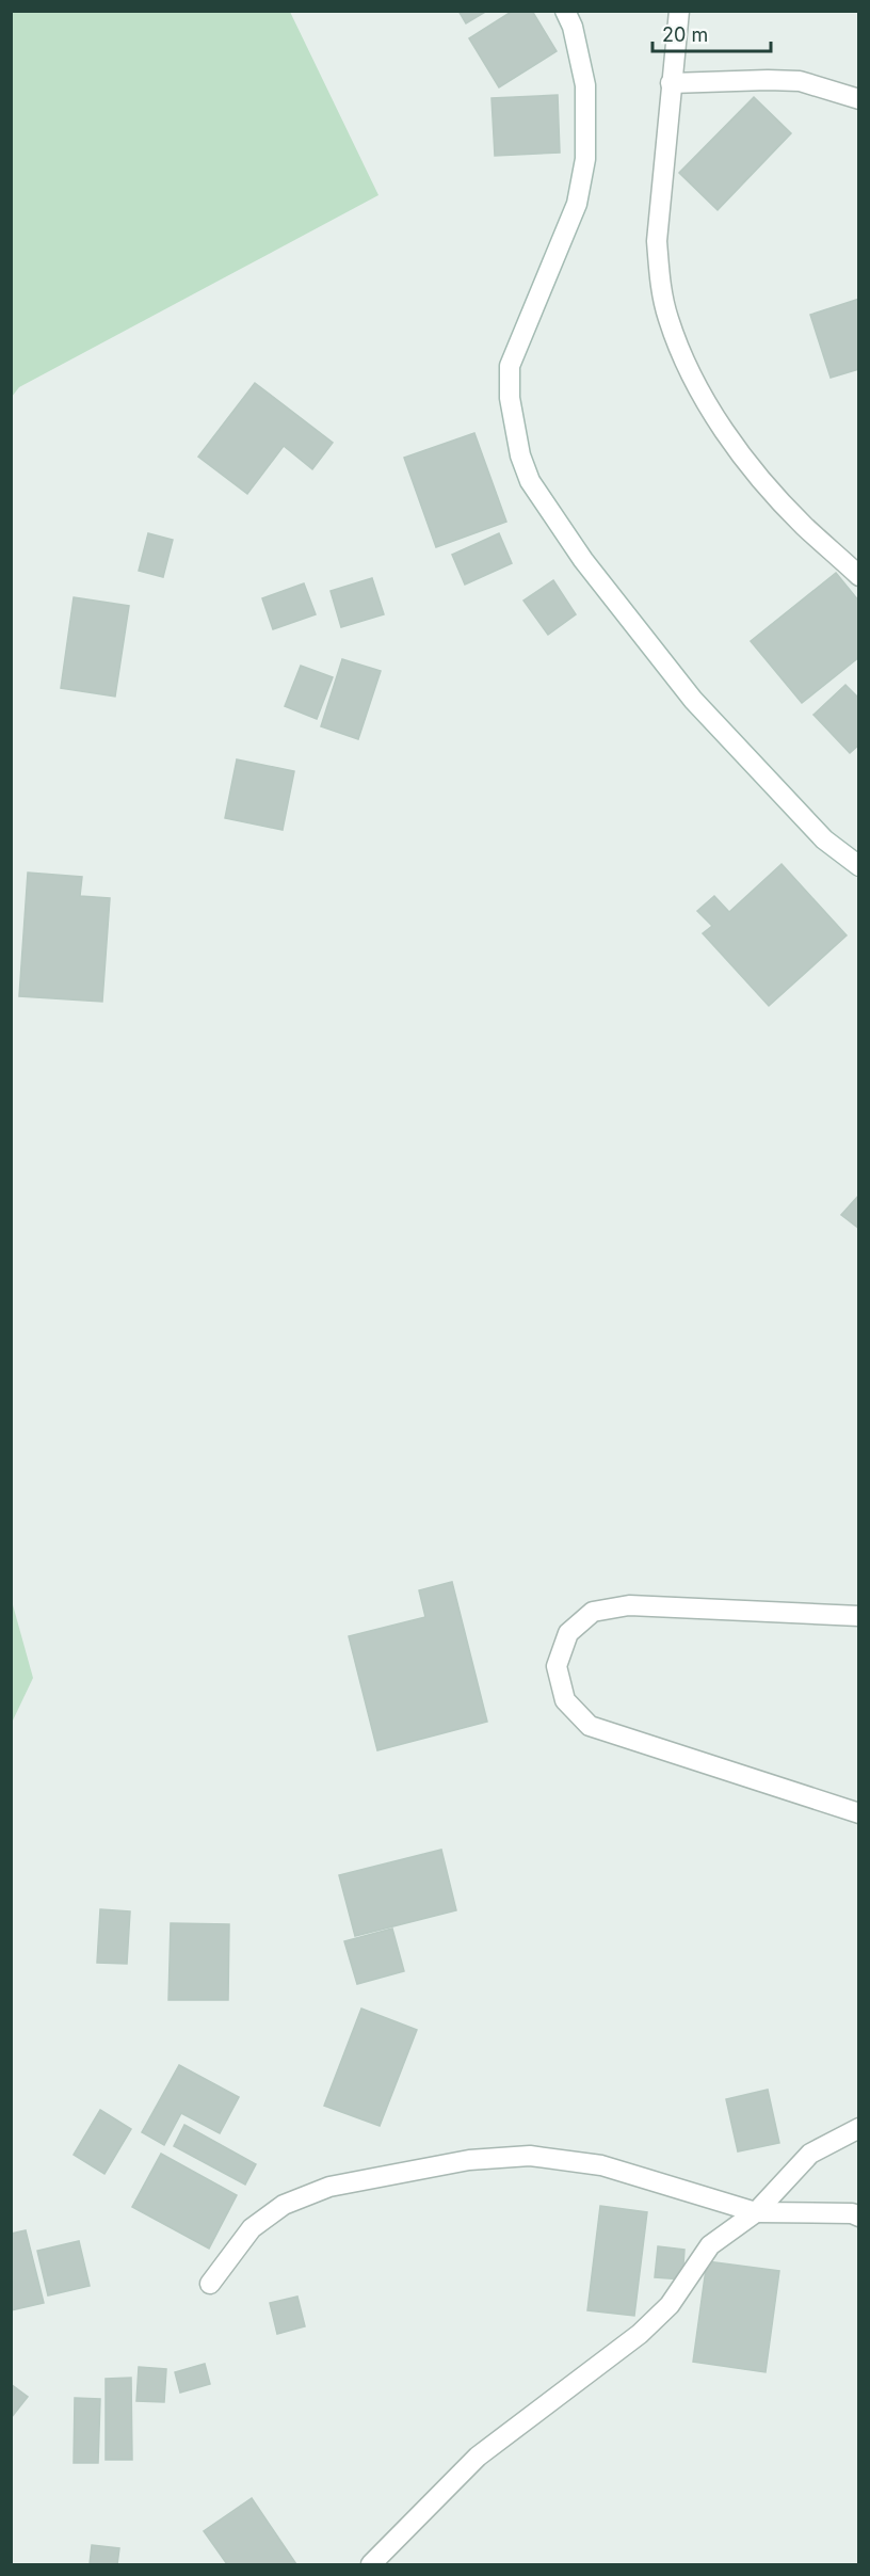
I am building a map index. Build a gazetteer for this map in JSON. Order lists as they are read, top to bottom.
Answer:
{
  "scale_bar": "20 m"
}
